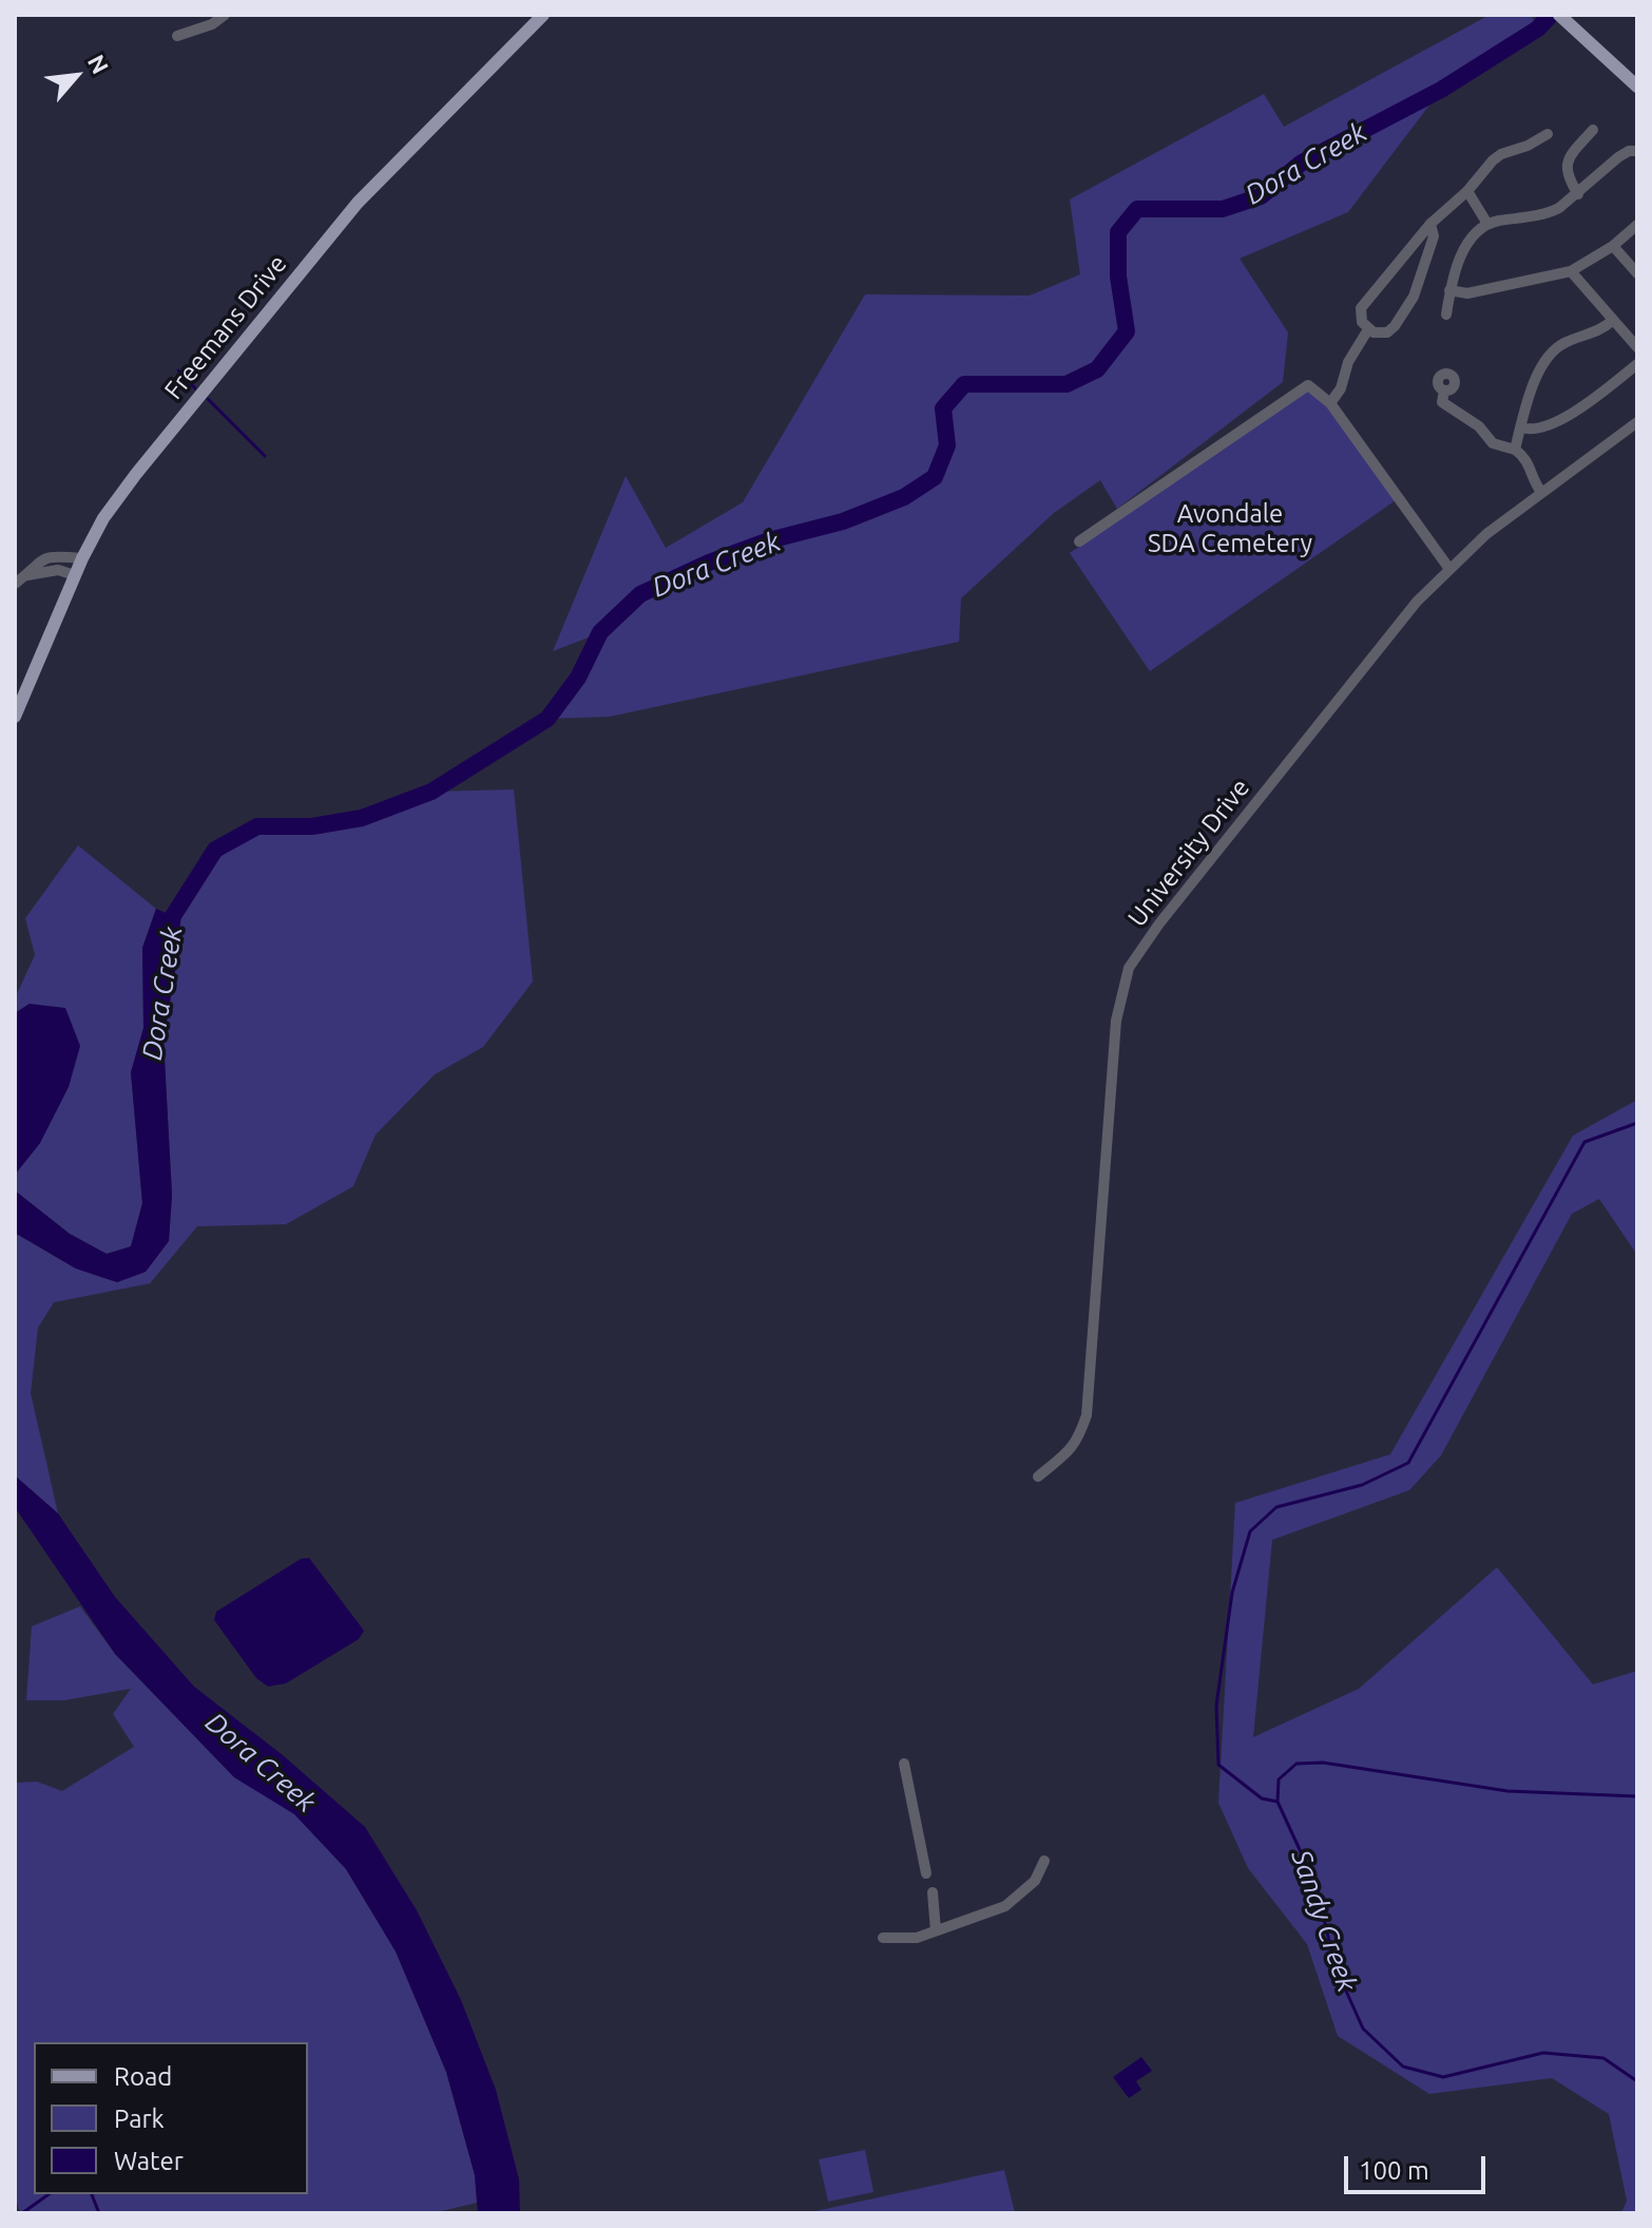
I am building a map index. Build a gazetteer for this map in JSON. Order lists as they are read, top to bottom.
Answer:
{
  "streets": {
    "main road": ["Freemans Drive"],
    "street": ["University Drive"]
  },
  "water": ["Dora Creek", "Sandy Creek"],
  "parks": ["Avondale SDA Cemetery"],
  "legend": ["Road", "Park", "Water"],
  "scale_bar": "100 m",
  "north": "top right"
}
